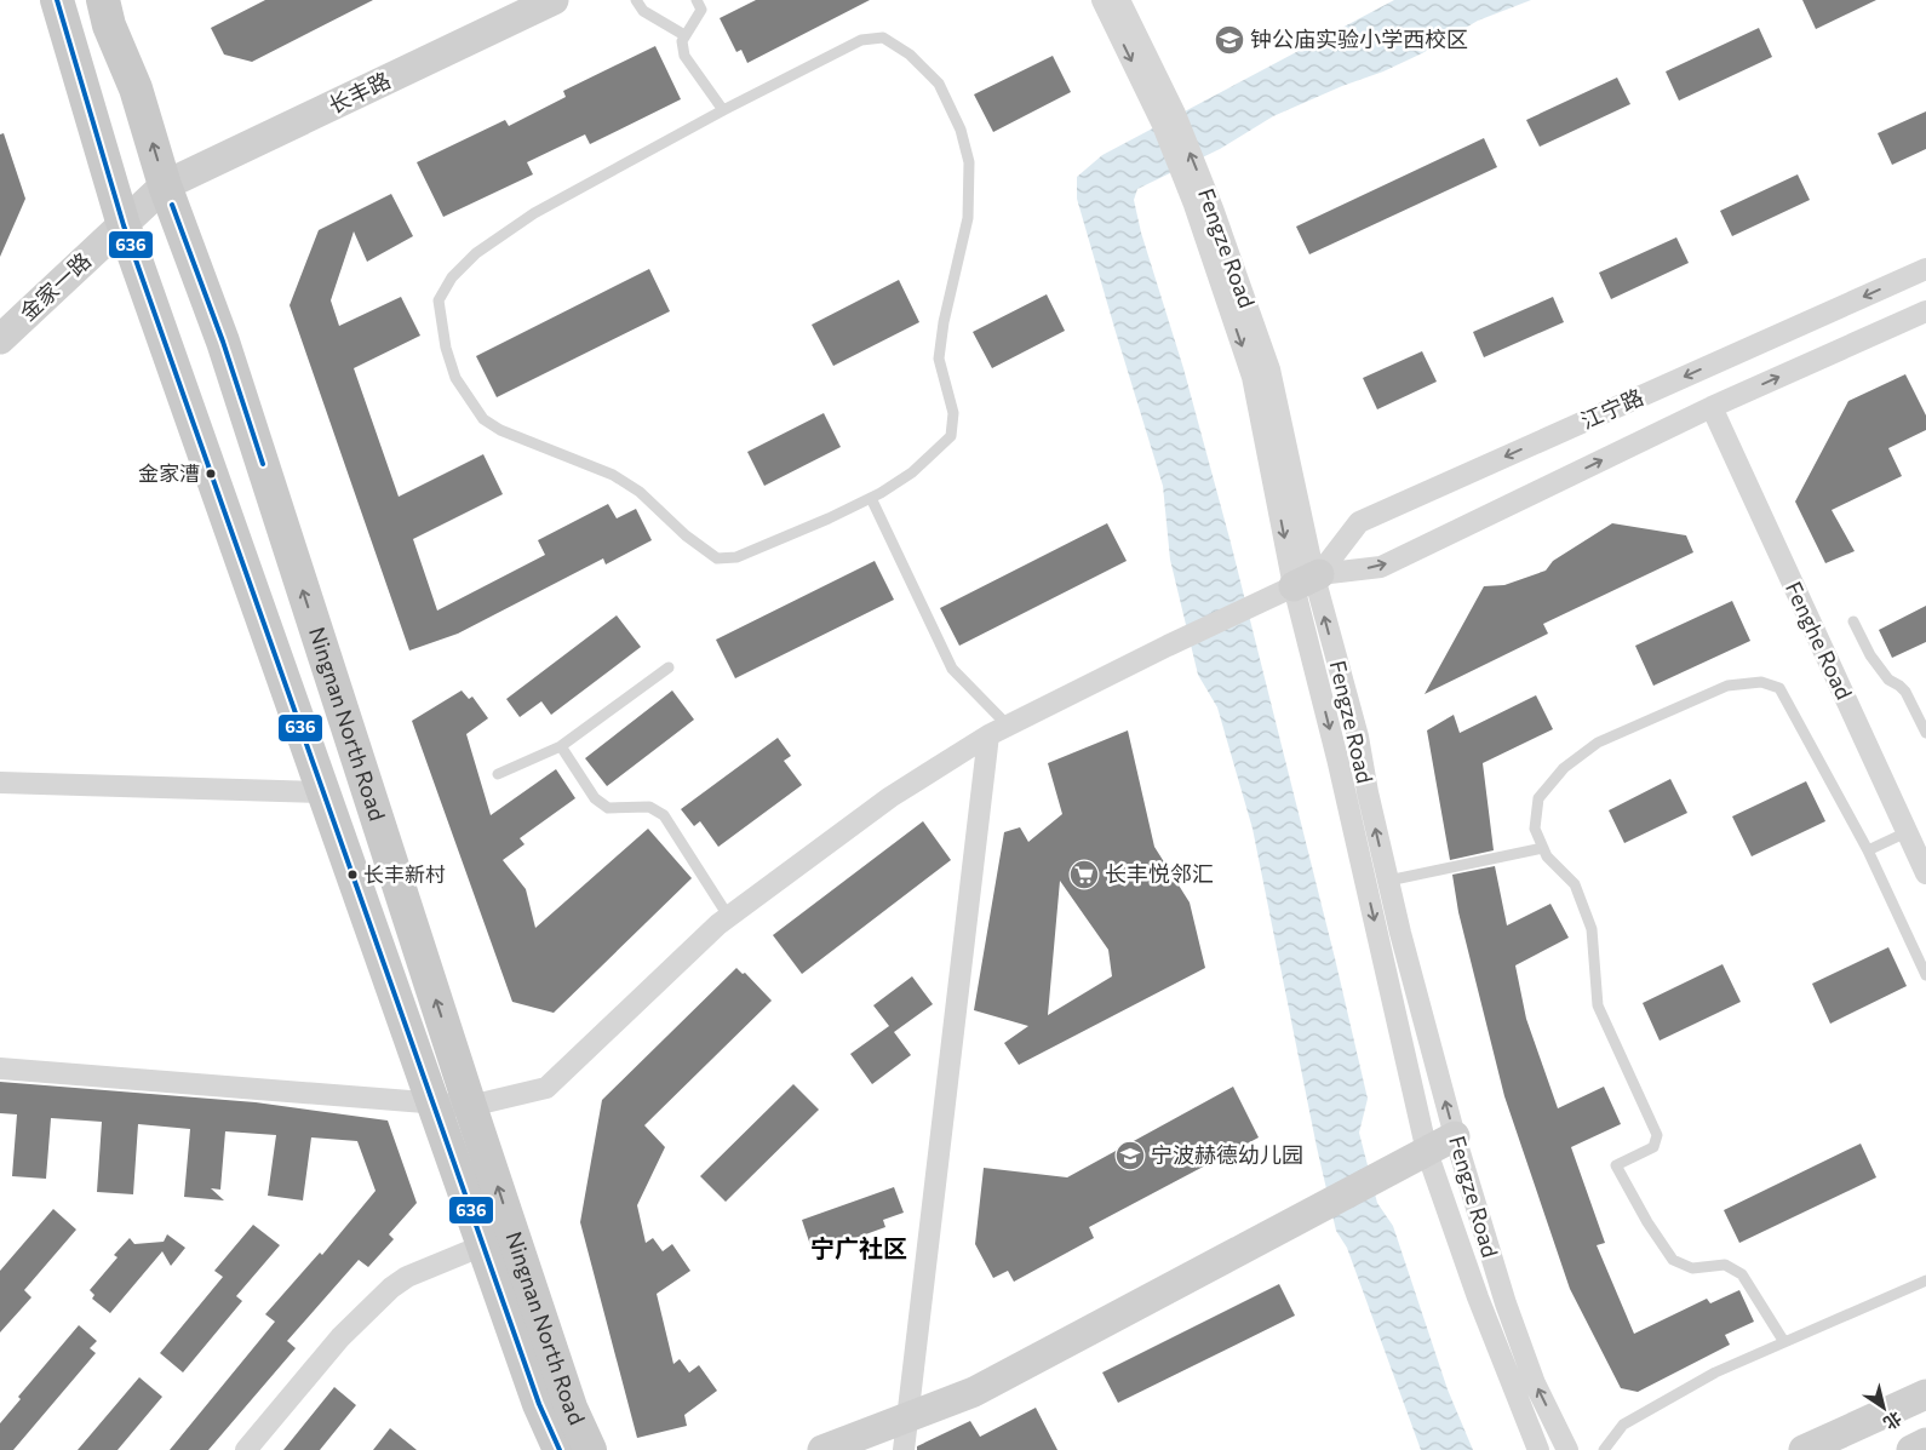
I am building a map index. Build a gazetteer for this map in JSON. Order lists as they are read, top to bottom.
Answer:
{
  "streets": {
    "main road": ["Ningnan North Road"],
    "street": [
      "长丰路",
      "Fengze Road",
      "金家一路",
      "江宁路",
      "Fenghe Road"
    ]
  },
  "crossings": [
    ["长丰路", "金家一路"],
    ["长丰路", "Ningnan North Road"],
    ["Fengze Road", "江宁路"],
    ["金家一路", "Ningnan North Road"],
    ["江宁路", "Fenghe Road"]
  ],
  "districts": ["宁广社区"],
  "places": {
    "school or university": ["钟公庙实验小学西校区", "宁波赫德幼儿园"],
    "other": ["金家漕", "长丰新村"],
    "supermarket": ["长丰悦邻汇"]
  },
  "lines": ["transit line 636"],
  "north": "bottom right"
}
